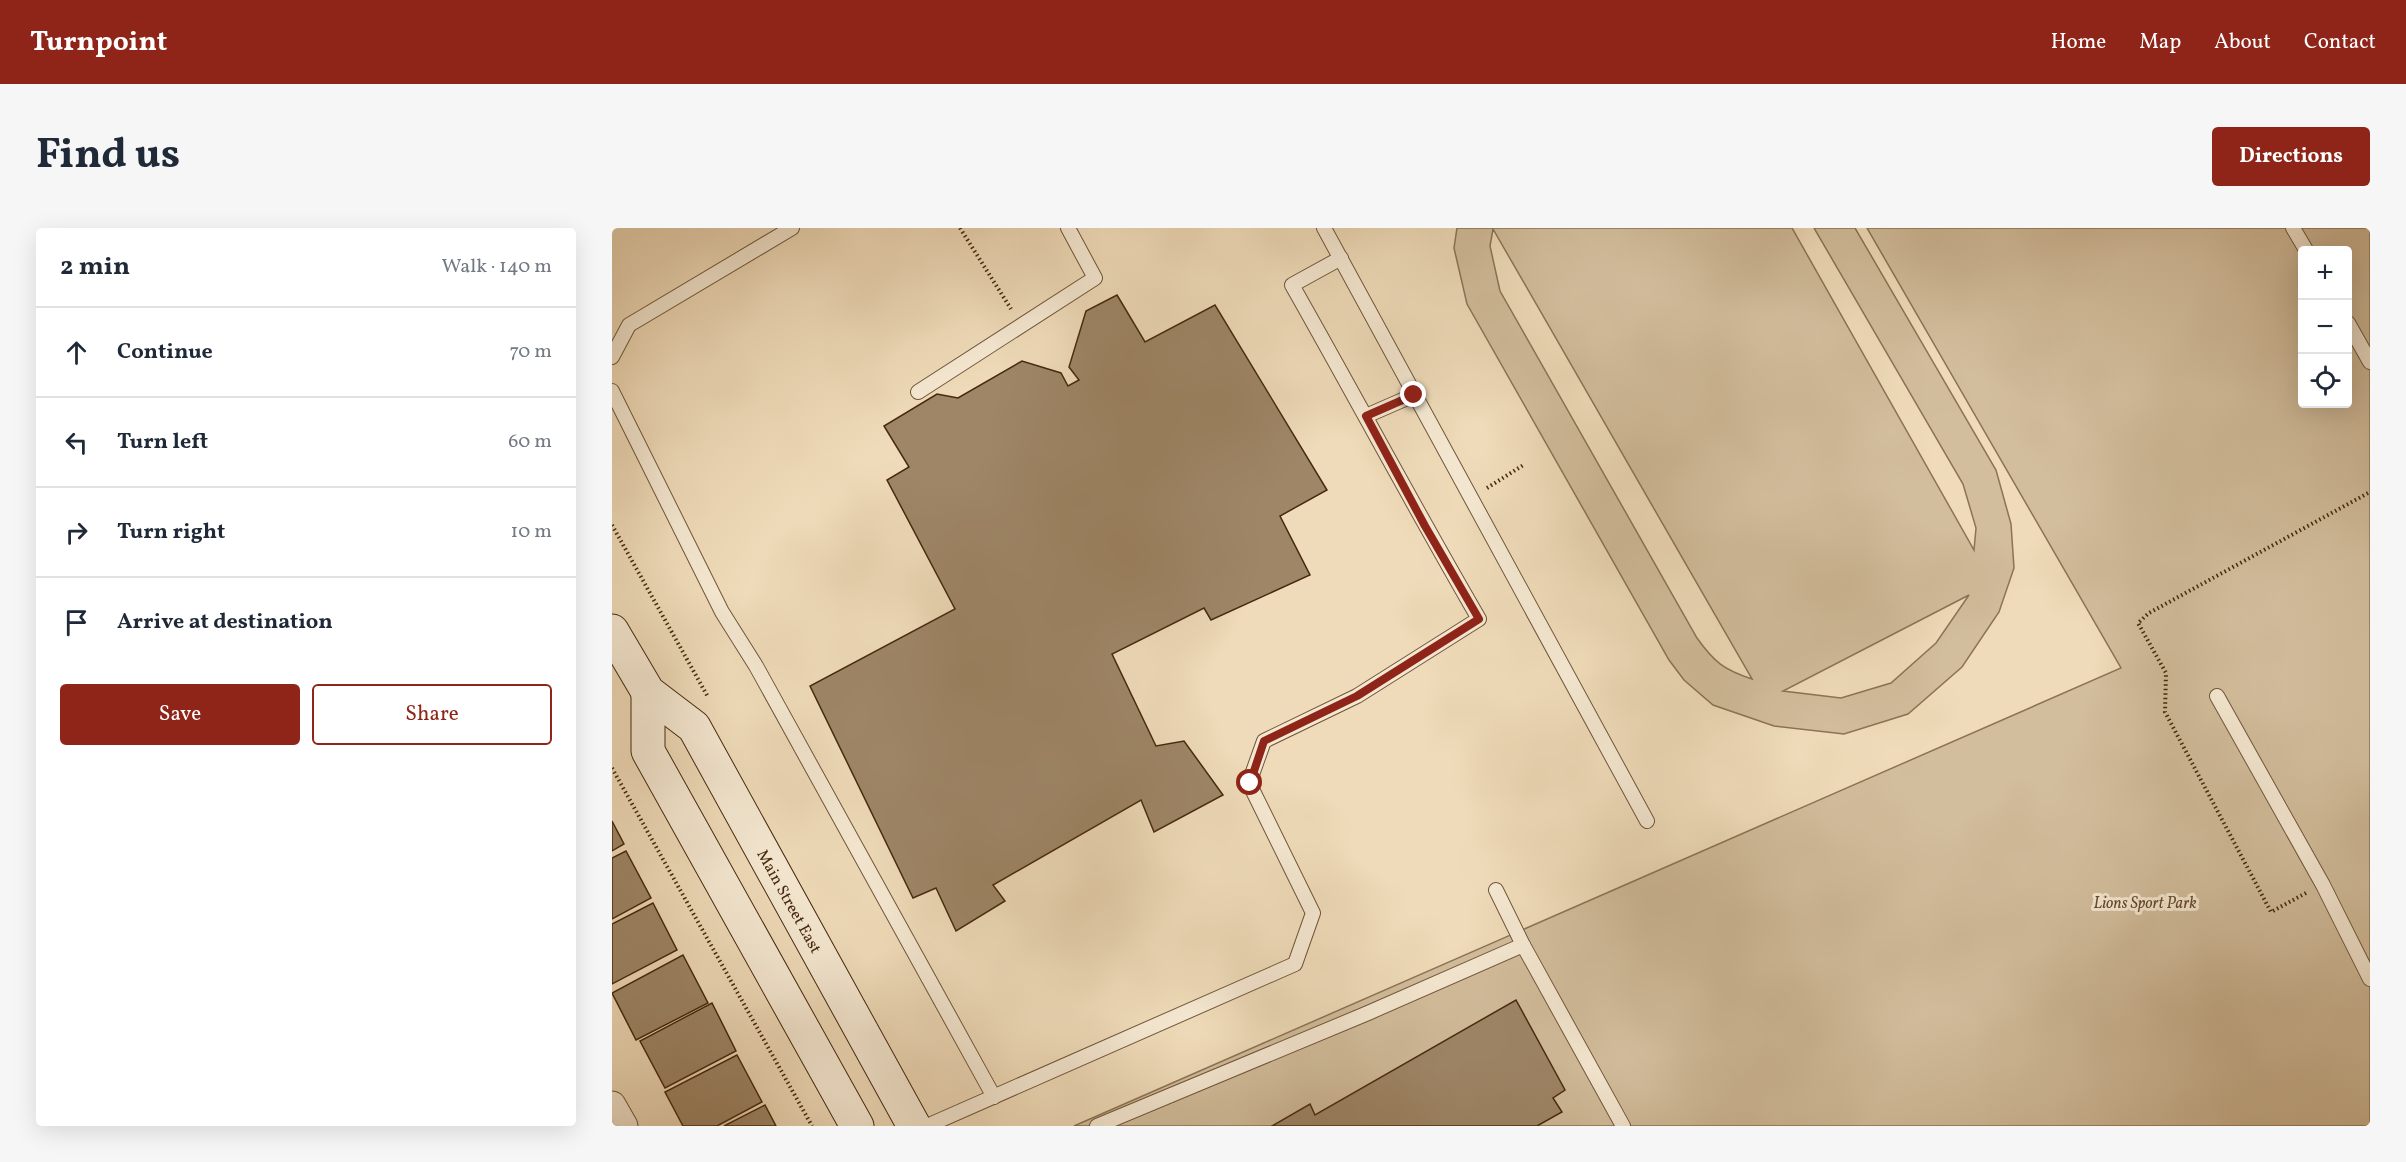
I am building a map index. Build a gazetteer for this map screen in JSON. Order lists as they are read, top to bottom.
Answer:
{
  "streets": {
    "main road": ["Main Street East"]
  },
  "parks": ["Lions Sport Park"],
  "page": {
    "header": "Turnpoint",
    "nav": [
      "Home",
      "Map",
      "About",
      "Contact"
    ],
    "title": "Find us",
    "buttons": [
      "Directions",
      ["Save", "Share"]
    ],
    "heading": ["2 min", "Walk · 140 m"],
    "map_buttons": ["+", "−"],
    "list": [
      ["Continue", "70 m"],
      ["Turn left", "60 m"],
      ["Turn right", "10 m"],
      "Arrive at destination"
    ]
  }
}
